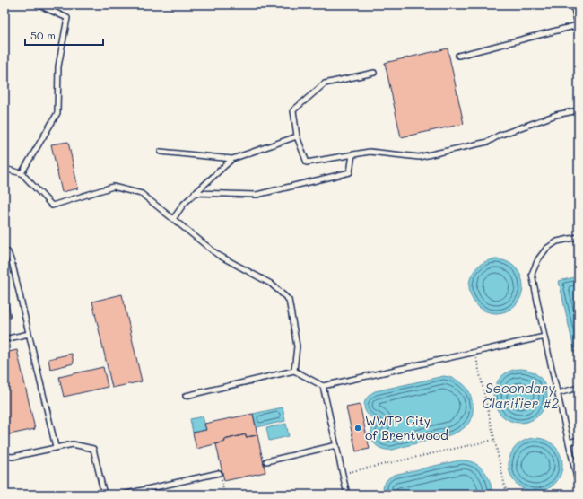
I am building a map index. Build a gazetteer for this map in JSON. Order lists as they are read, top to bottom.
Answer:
{
  "water": ["Secondary Clarifier #2"],
  "places": ["WWTP City of Brentwood"],
  "scale_bar": "50 m"
}
